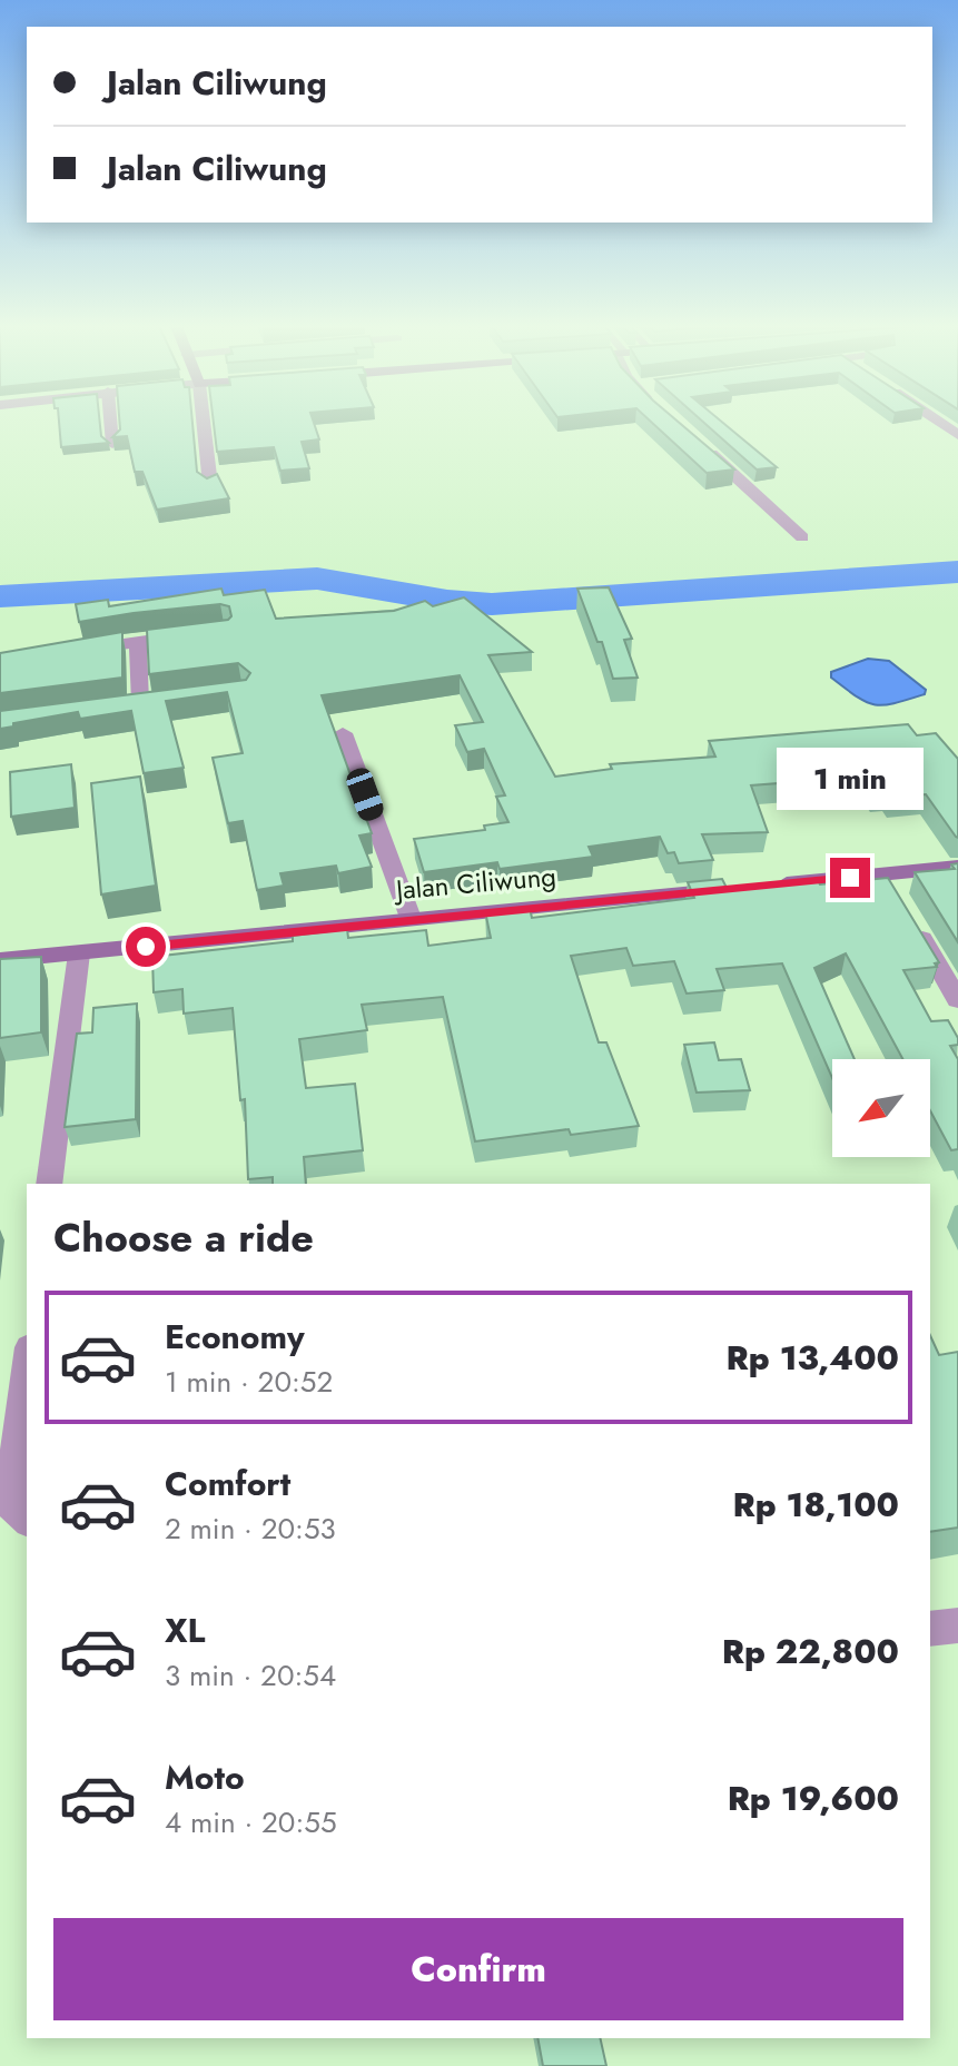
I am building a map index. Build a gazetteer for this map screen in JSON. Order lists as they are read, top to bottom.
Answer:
{
  "streets": {
    "main road": ["Jalan Ciliwung"]
  },
  "north": "bottom left",
  "page": {
    "banner": ["Jalan Ciliwung", "Jalan Ciliwung"],
    "bubble": "1 min",
    "heading": "Choose a ride",
    "list": [
      {
        "name": "Economy",
        "note": "1 min · 20:52",
        "value": "Rp 13,400"
      },
      {
        "name": "Comfort",
        "note": "2 min · 20:53",
        "value": "Rp 18,100"
      },
      {
        "name": "XL",
        "note": "3 min · 20:54",
        "value": "Rp 22,800"
      },
      {
        "name": "Moto",
        "note": "4 min · 20:55",
        "value": "Rp 19,600"
      }
    ],
    "buttons": "Confirm"
  }
}
